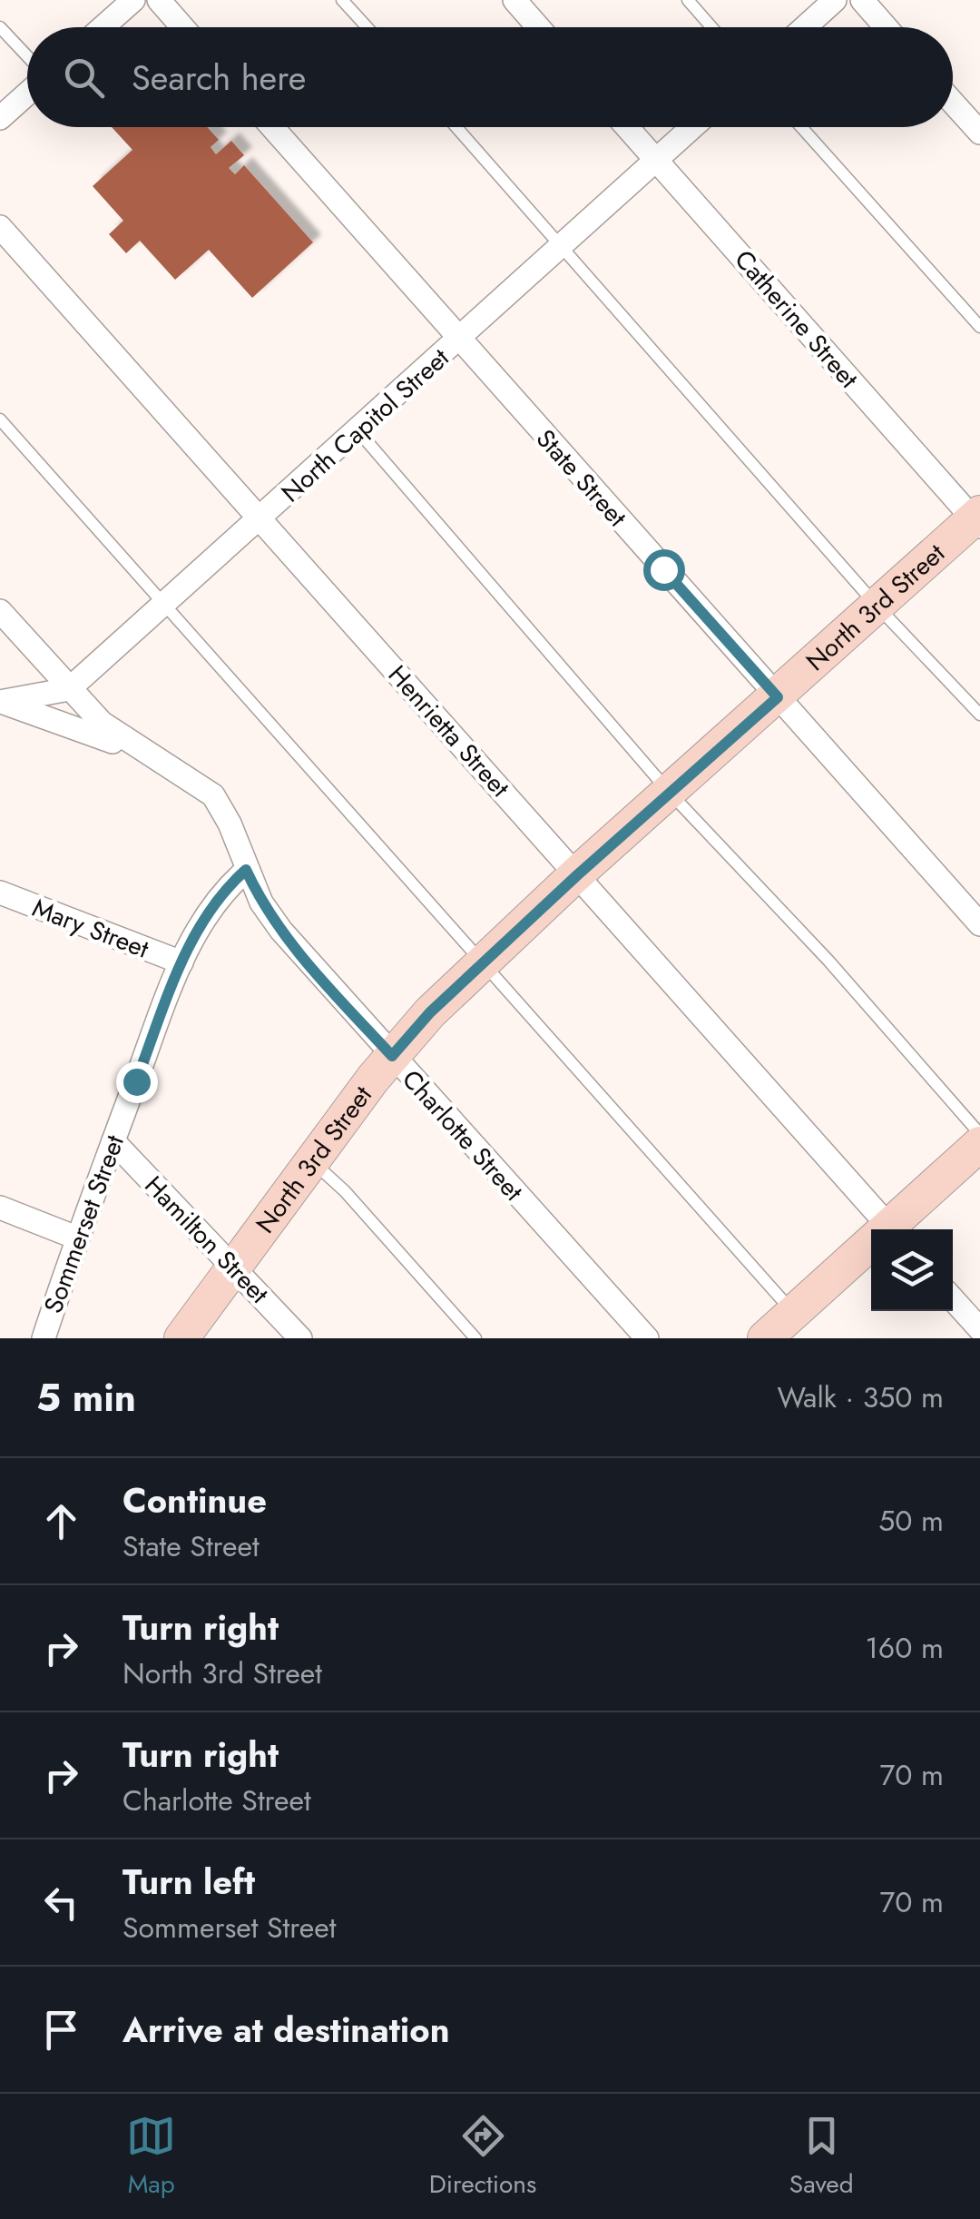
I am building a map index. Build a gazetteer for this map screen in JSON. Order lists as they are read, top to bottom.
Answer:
{
  "streets": {
    "main road": ["North 3rd Street"],
    "street": [
      "Catherine Street",
      "North Capitol Street",
      "State Street",
      "Henrietta Street",
      "Mary Street",
      "Charlotte Street",
      "Sommerset Street",
      "Hamilton Street"
    ]
  },
  "crossings": [
    ["Catherine Street", "North Capitol Street"],
    ["Catherine Street", "North 3rd Street"],
    ["North Capitol Street", "State Street"],
    ["North Capitol Street", "Henrietta Street"],
    ["North Capitol Street", "Charlotte Street"],
    ["State Street", "North 3rd Street"],
    ["North 3rd Street", "Henrietta Street"],
    ["North 3rd Street", "Charlotte Street"],
    ["North 3rd Street", "Hamilton Street"],
    ["Mary Street", "Sommerset Street"],
    ["Charlotte Street", "Sommerset Street"],
    ["Sommerset Street", "Hamilton Street"]
  ],
  "page": {
    "search": "Search here",
    "heading": ["5 min", "Walk · 350 m"],
    "list": [
      ["Continue", "State Street", "50 m"],
      ["Turn right", "North 3rd Street", "160 m"],
      ["Turn right", "Charlotte Street", "70 m"],
      ["Turn left", "Sommerset Street", "70 m"],
      "Arrive at destination"
    ],
    "nav": ["Map", "Directions", "Saved"]
  }
}
